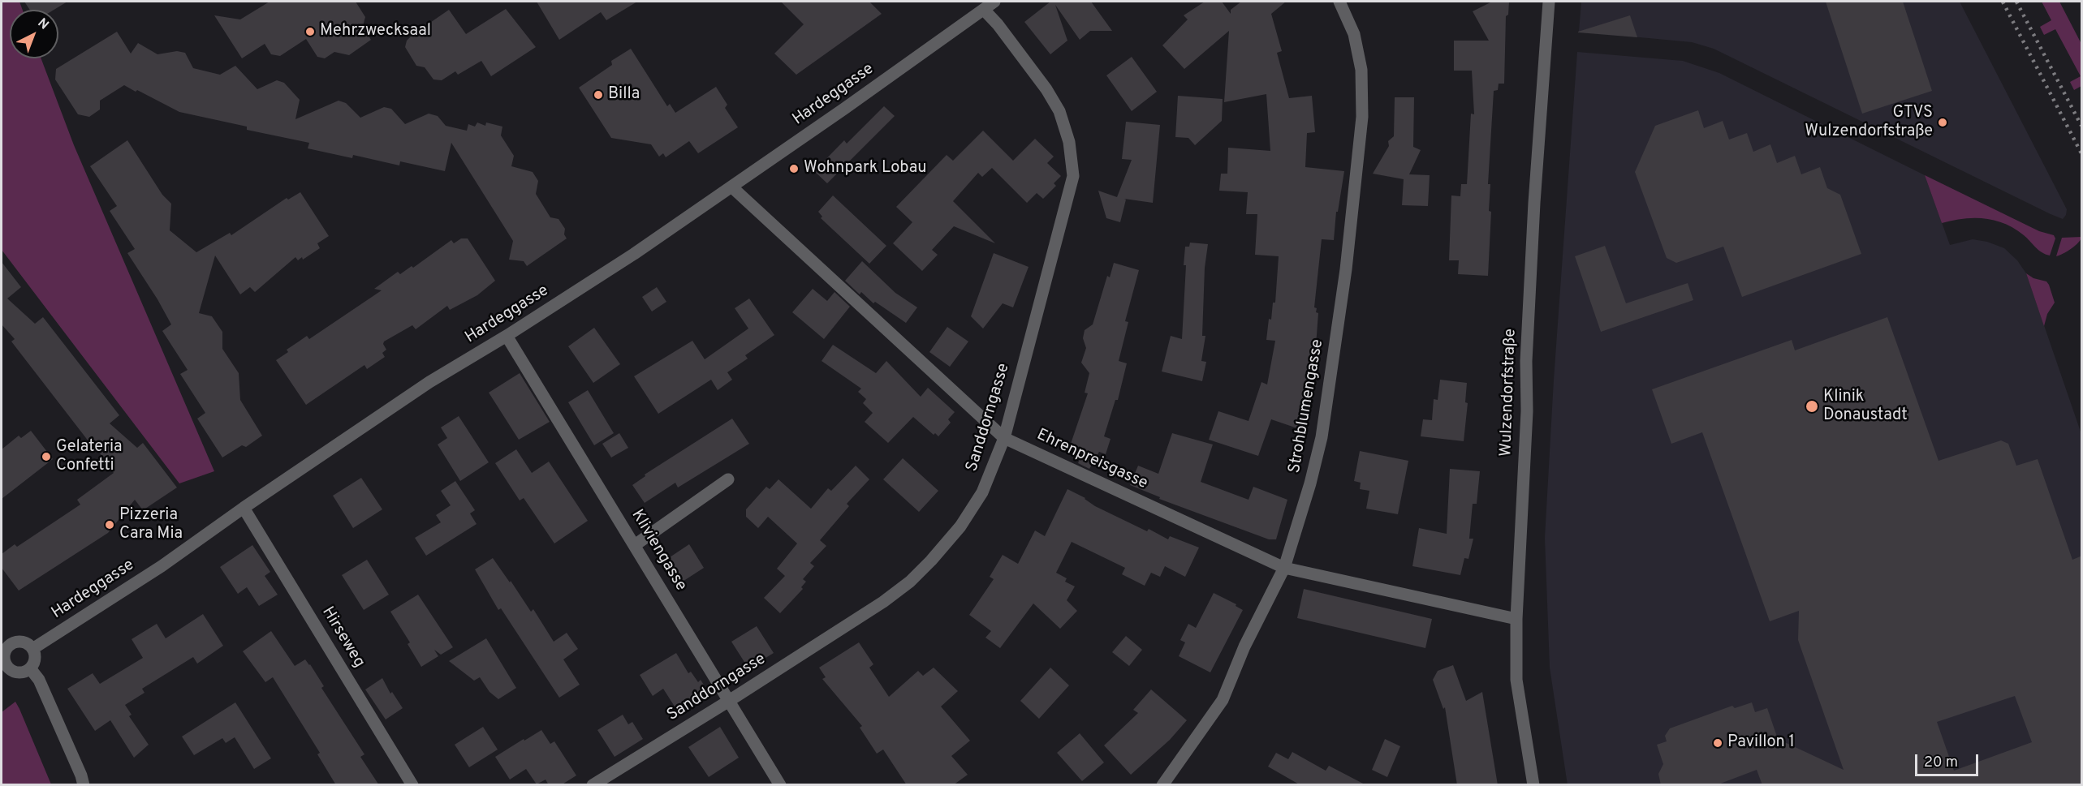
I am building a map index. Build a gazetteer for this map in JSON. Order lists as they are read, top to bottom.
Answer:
{
  "streets": {
    "street": [
      "Hardeggasse",
      "Wulzendorfstraße",
      "Strohblumengasse",
      "Sanddorngasse",
      "Ehrenpreisgasse",
      "Kliviengasse",
      "Hirseweg"
    ]
  },
  "crossings": [
    ["Hardeggasse", "Sanddorngasse"],
    ["Hardeggasse", "Ehrenpreisgasse"],
    ["Hardeggasse", "Kliviengasse"],
    ["Hardeggasse", "Hirseweg"],
    ["Wulzendorfstraße", "Ehrenpreisgasse"],
    ["Strohblumengasse", "Ehrenpreisgasse"],
    ["Sanddorngasse", "Ehrenpreisgasse"],
    ["Sanddorngasse", "Kliviengasse"]
  ],
  "places": [
    "Mehrzwecksaal",
    "Billa",
    "GTVS Wulzendorfstraße",
    "Wohnpark Lobau",
    "Klinik Donaustadt",
    "Gelateria Confetti",
    "Pizzeria Cara Mia",
    "Pavillon 1"
  ],
  "scale_bar": "20 m",
  "north": "top right"
}
